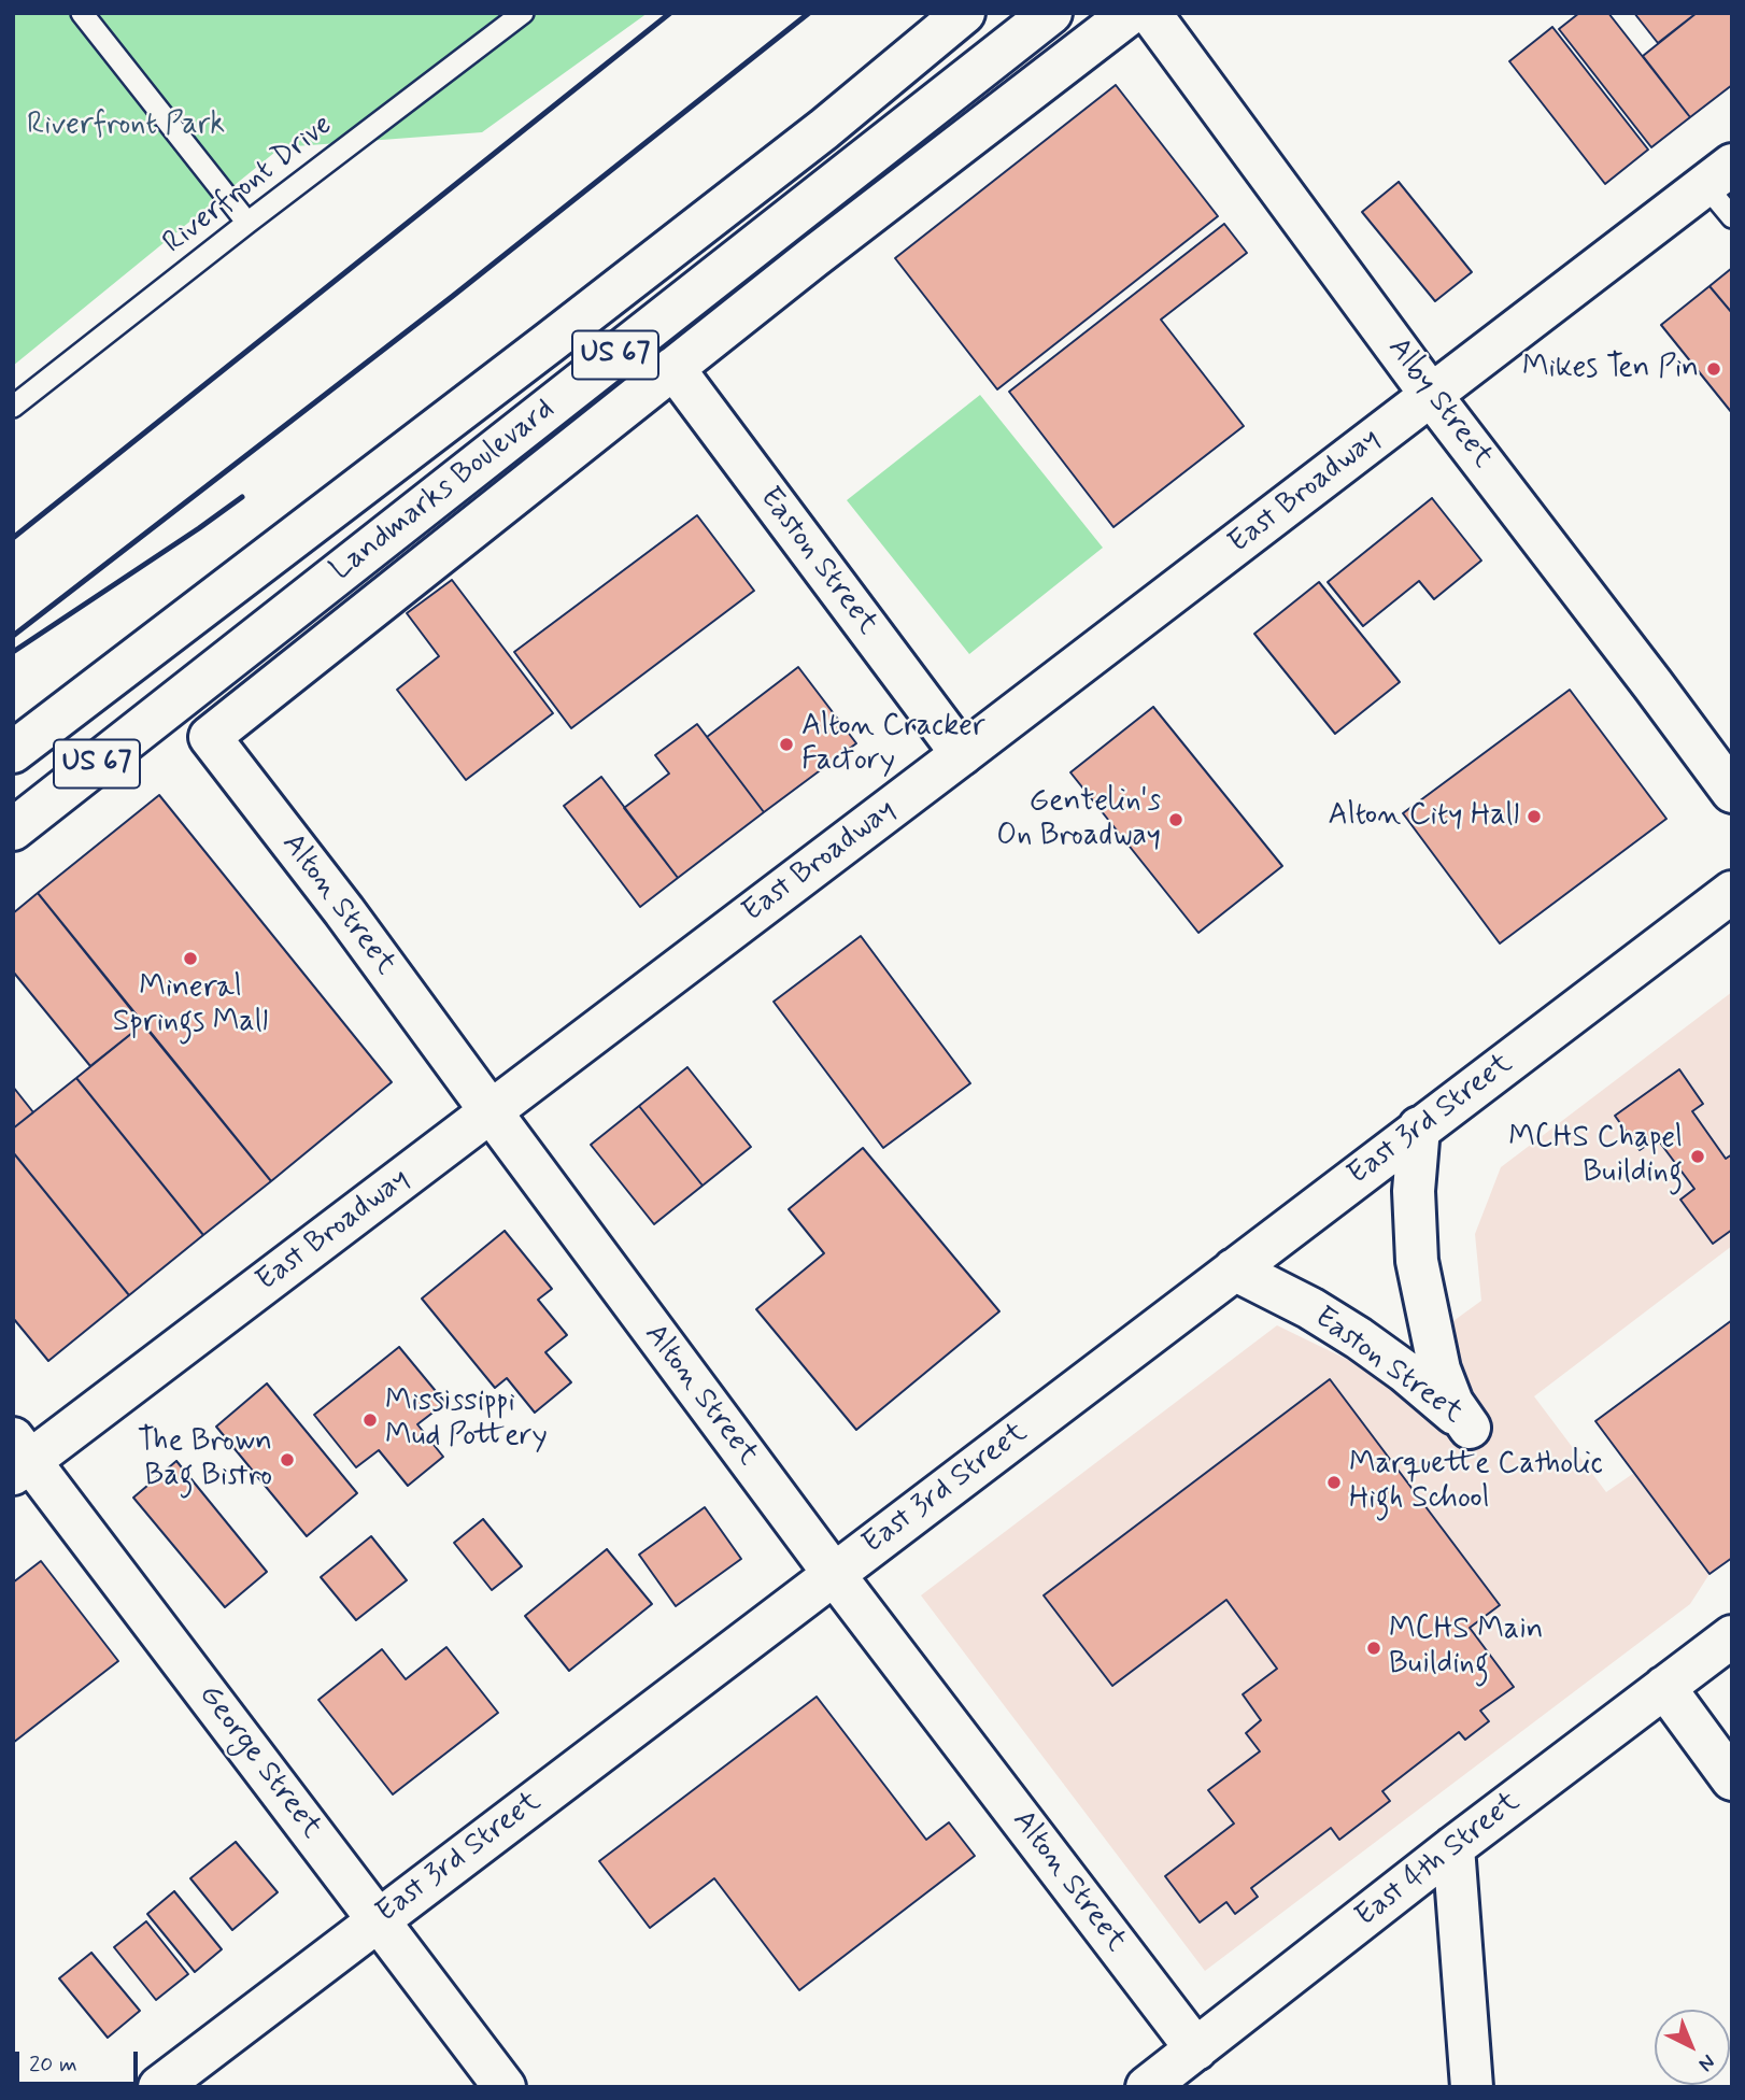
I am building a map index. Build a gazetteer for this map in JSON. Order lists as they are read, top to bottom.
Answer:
{
  "streets": {
    "main road": [
      "US 67",
      "Alby Street",
      "Landmarks Boulevard",
      "East Broadway",
      "Easton Street",
      "Alton Street",
      "East 3rd Street",
      "George Street",
      "East 4th Street"
    ],
    "lane": ["Riverfront Drive"]
  },
  "crossings": [
    ["Alby Street", "East Broadway"],
    ["East Broadway", "Easton Street"],
    ["East Broadway", "Alton Street"],
    ["East Broadway", "George Street"],
    ["Easton Street", "Alton Street"],
    ["Easton Street", "East 3rd Street"],
    ["Alton Street", "East 3rd Street"],
    ["Alton Street", "East 4th Street"],
    ["East 3rd Street", "George Street"]
  ],
  "parks": ["Riverfront Park"],
  "places": [
    "Mikes Ten Pin",
    "Alton Cracker Factory",
    "Alton City Hall",
    "Gentelin's On Broadway",
    "Mineral Springs Mall",
    "MCHS Chapel Building",
    "Mississippi Mud Pottery",
    "The Brown Bag Bistro",
    "Marquette Catholic High School",
    "MCHS Main Building"
  ],
  "scale_bar": "20 m",
  "north": "bottom right"
}
